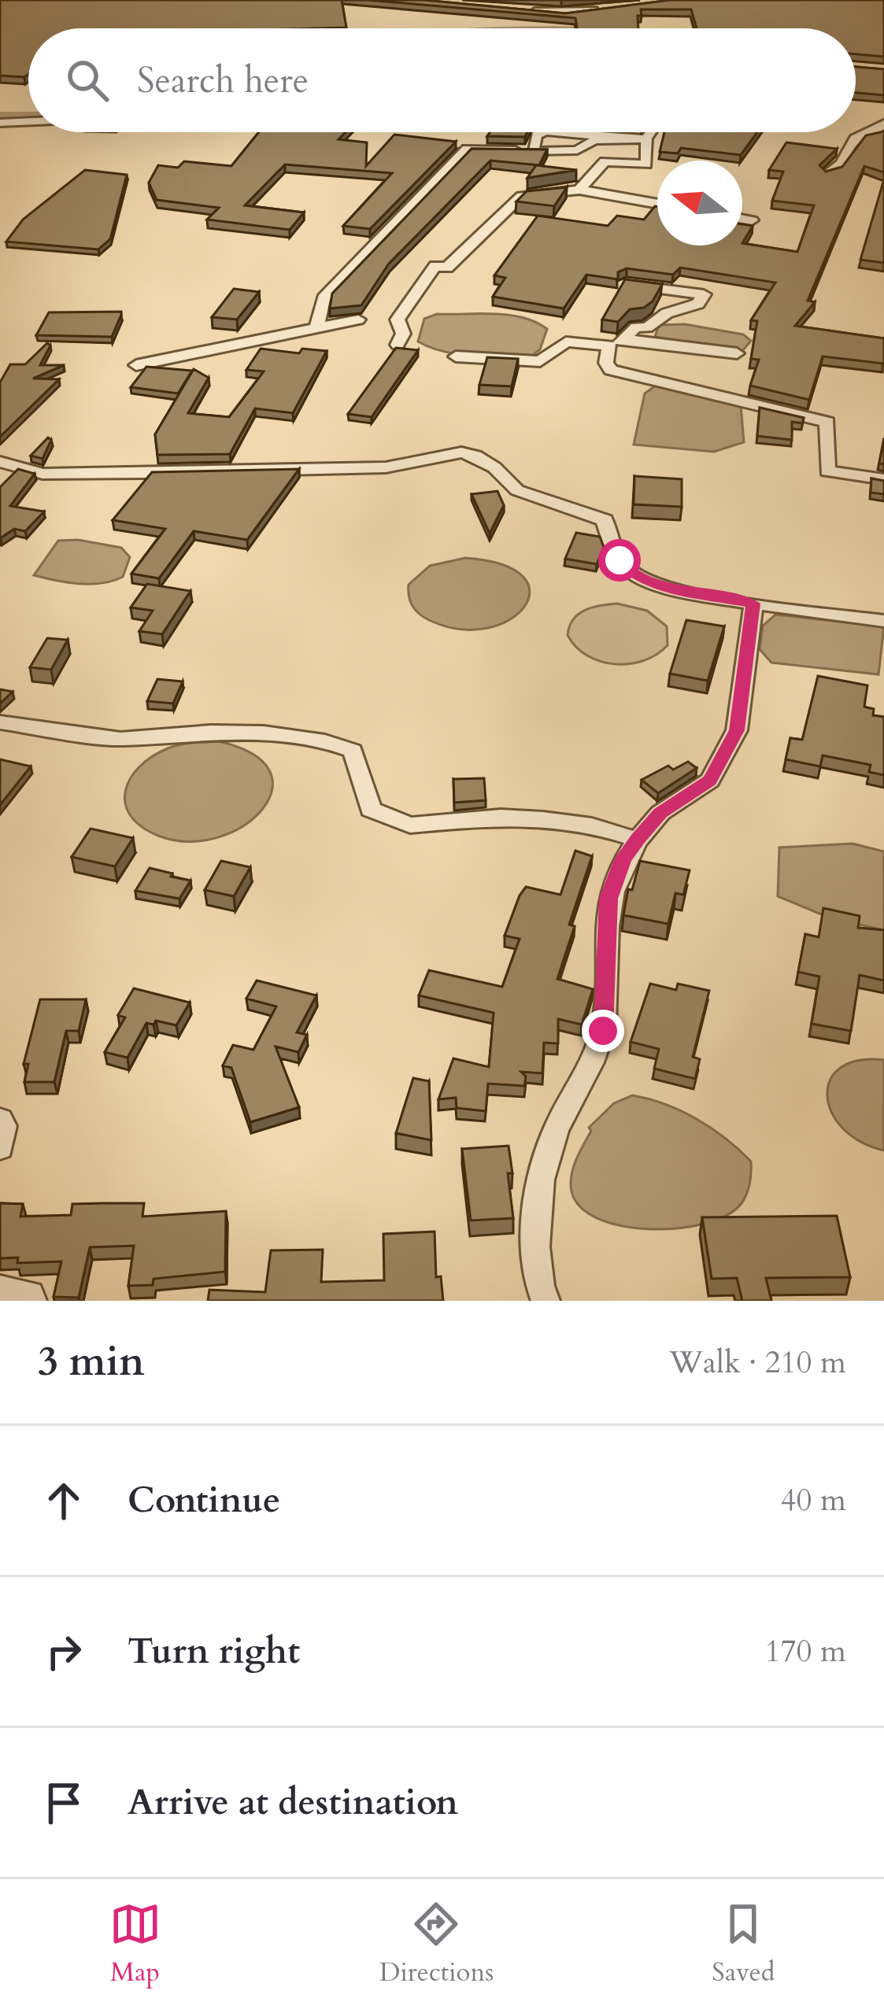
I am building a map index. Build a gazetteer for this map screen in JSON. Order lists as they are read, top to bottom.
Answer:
{
  "north": "left",
  "page": {
    "search": "Search here",
    "heading": ["3 min", "Walk · 210 m"],
    "list": [
      ["Continue", "40 m"],
      ["Turn right", "170 m"],
      "Arrive at destination"
    ],
    "nav": ["Map", "Directions", "Saved"]
  }
}
